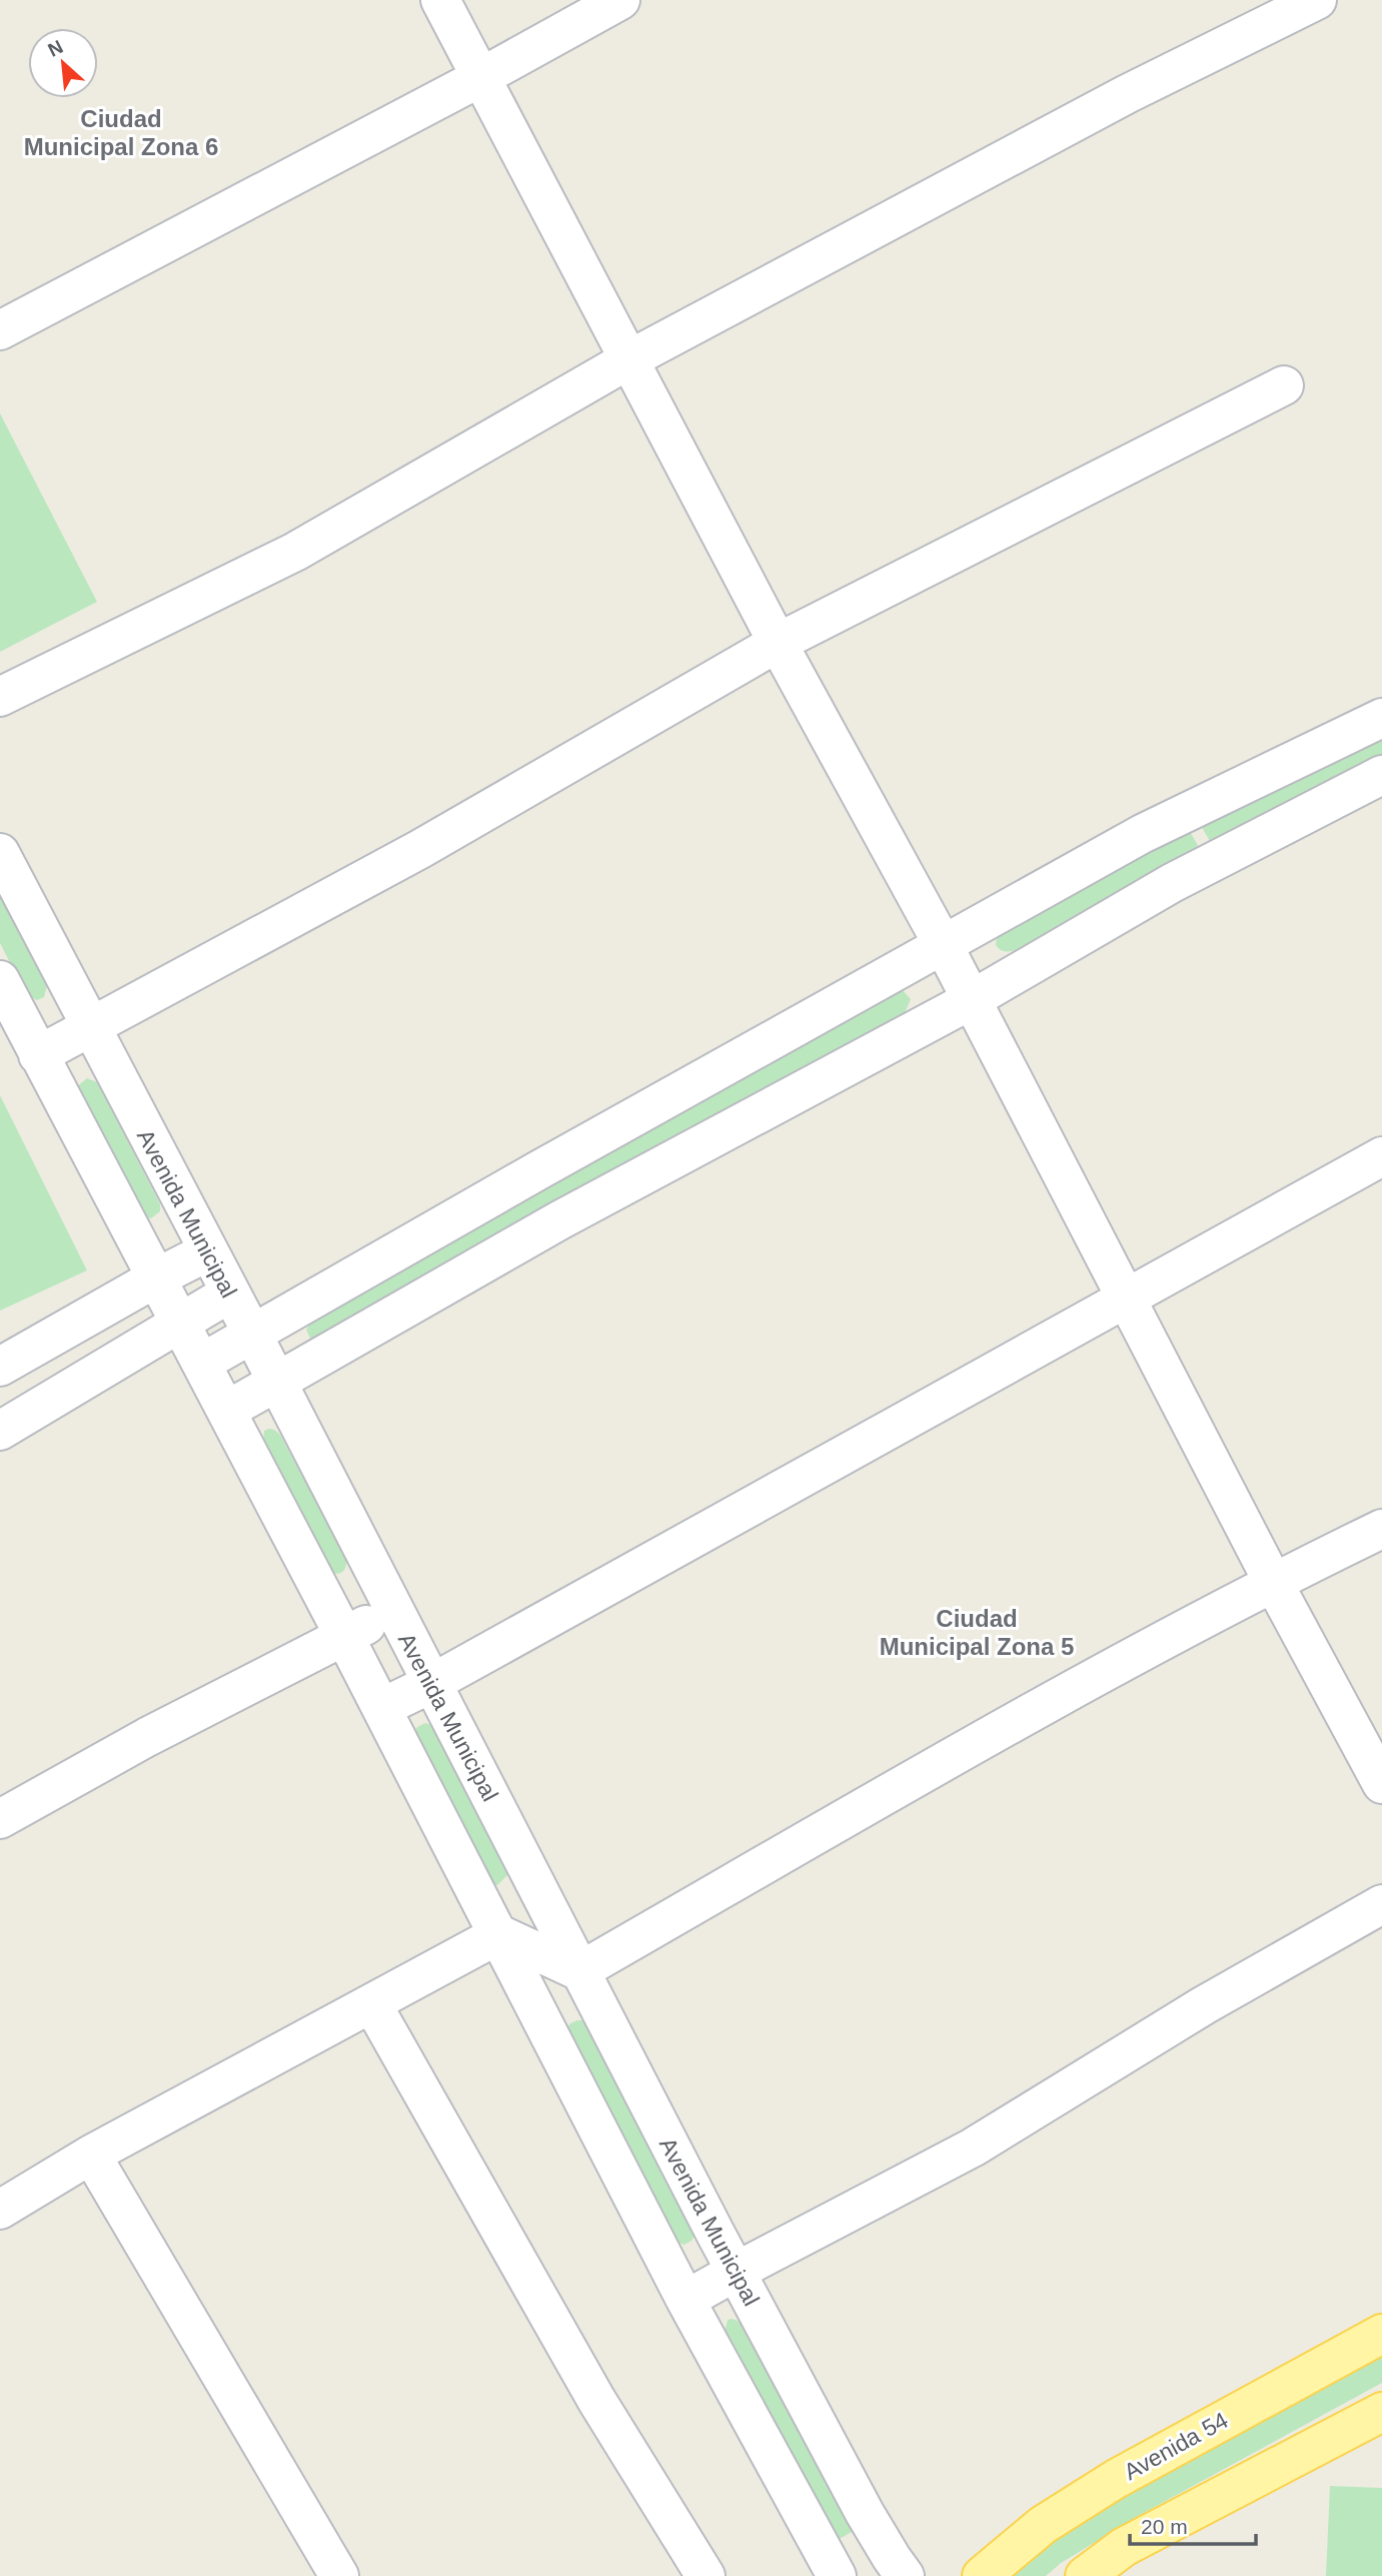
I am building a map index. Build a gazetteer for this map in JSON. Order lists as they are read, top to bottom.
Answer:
{
  "streets": {
    "main road": ["Avenida 54"],
    "street": ["Avenida Municipal"]
  },
  "districts": ["Ciudad Municipal Zona 6", "Ciudad Municipal Zona 5"],
  "scale_bar": "20 m",
  "north": "top left"
}
